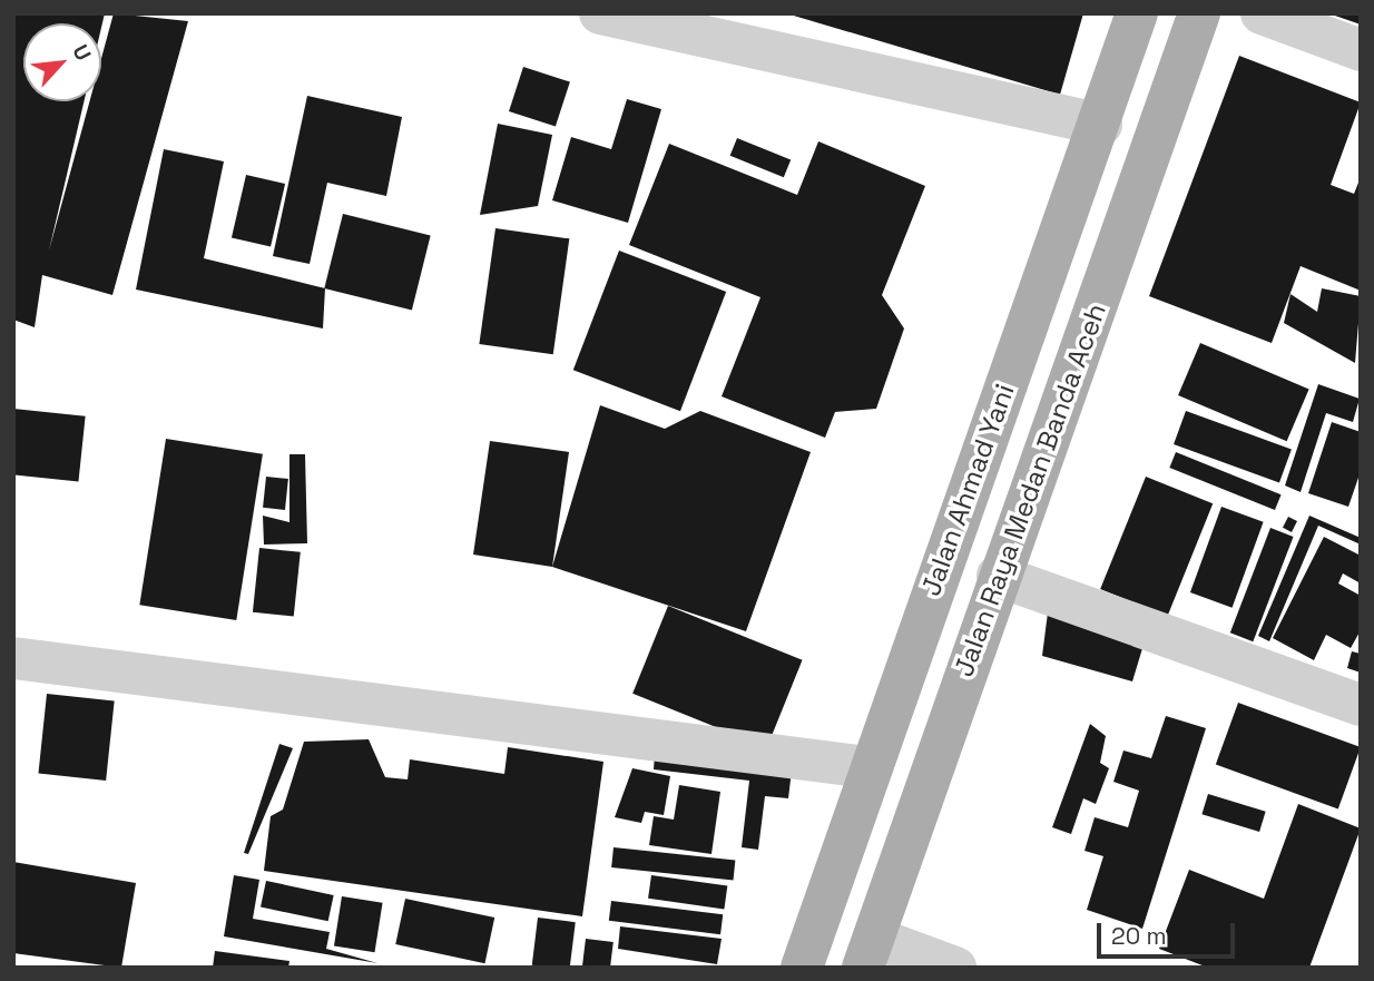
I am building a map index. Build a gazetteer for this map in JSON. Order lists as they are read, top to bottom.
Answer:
{
  "streets": {
    "main road": ["Jalan Ahmad Yani", "Jalan Raya Medan Banda Aceh"]
  },
  "scale_bar": "20 m",
  "north": "top right"
}
